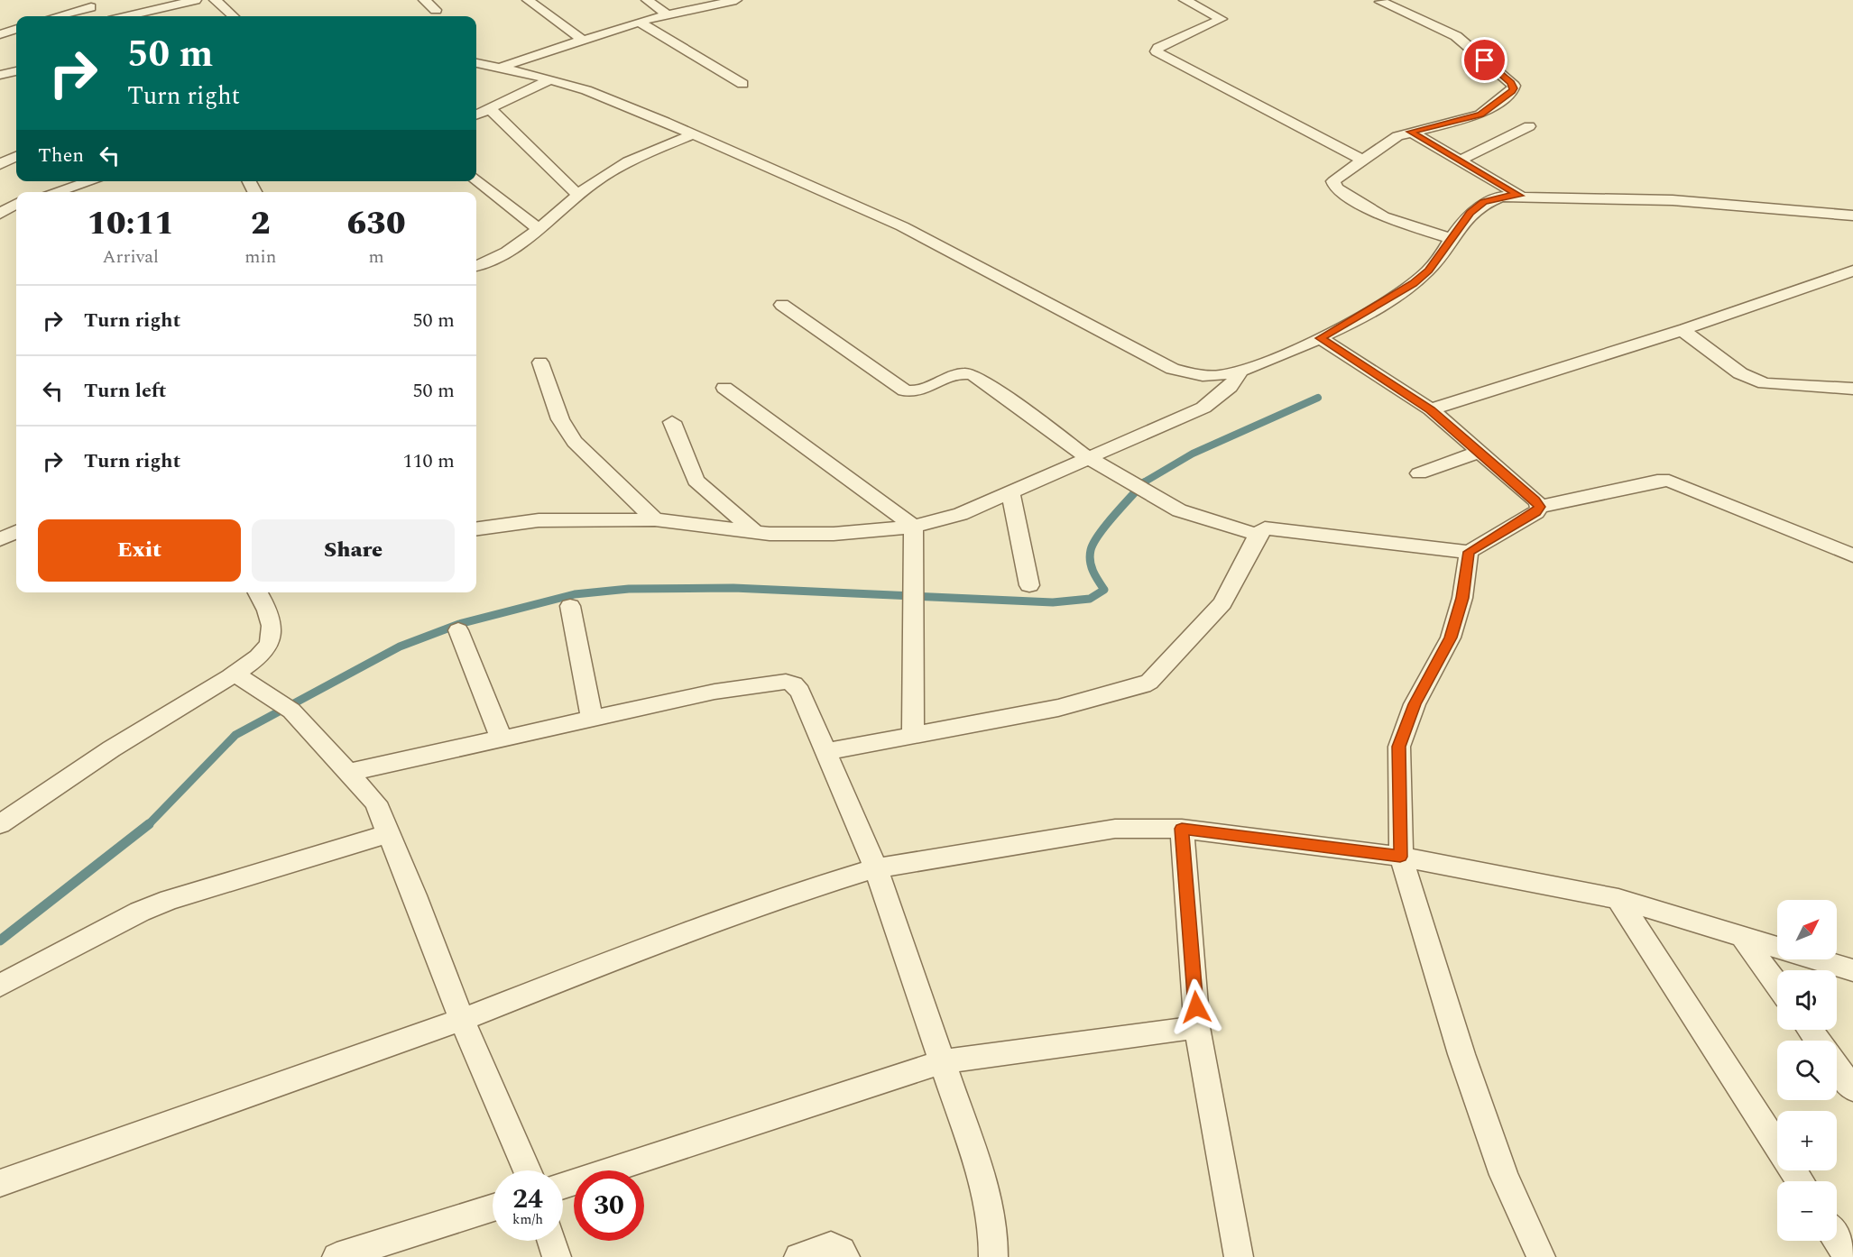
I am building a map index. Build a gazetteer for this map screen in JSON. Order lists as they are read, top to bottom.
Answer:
{
  "north": "top right",
  "page": {
    "turn": ["50 m", "Turn right"],
    "then": "Then",
    "eta": [
      "10:11",
      "Arrival",
      "2",
      "min",
      "630",
      "m"
    ],
    "list": [
      {
        "name": "Turn right",
        "value": "50 m"
      },
      {
        "name": "Turn left",
        "value": "50 m"
      },
      {
        "name": "Turn right",
        "value": "110 m"
      }
    ],
    "buttons": ["Exit", "Share"],
    "map_buttons": ["+", "−"],
    "speed": "24 km/h",
    "limit": "30"
  }
}
